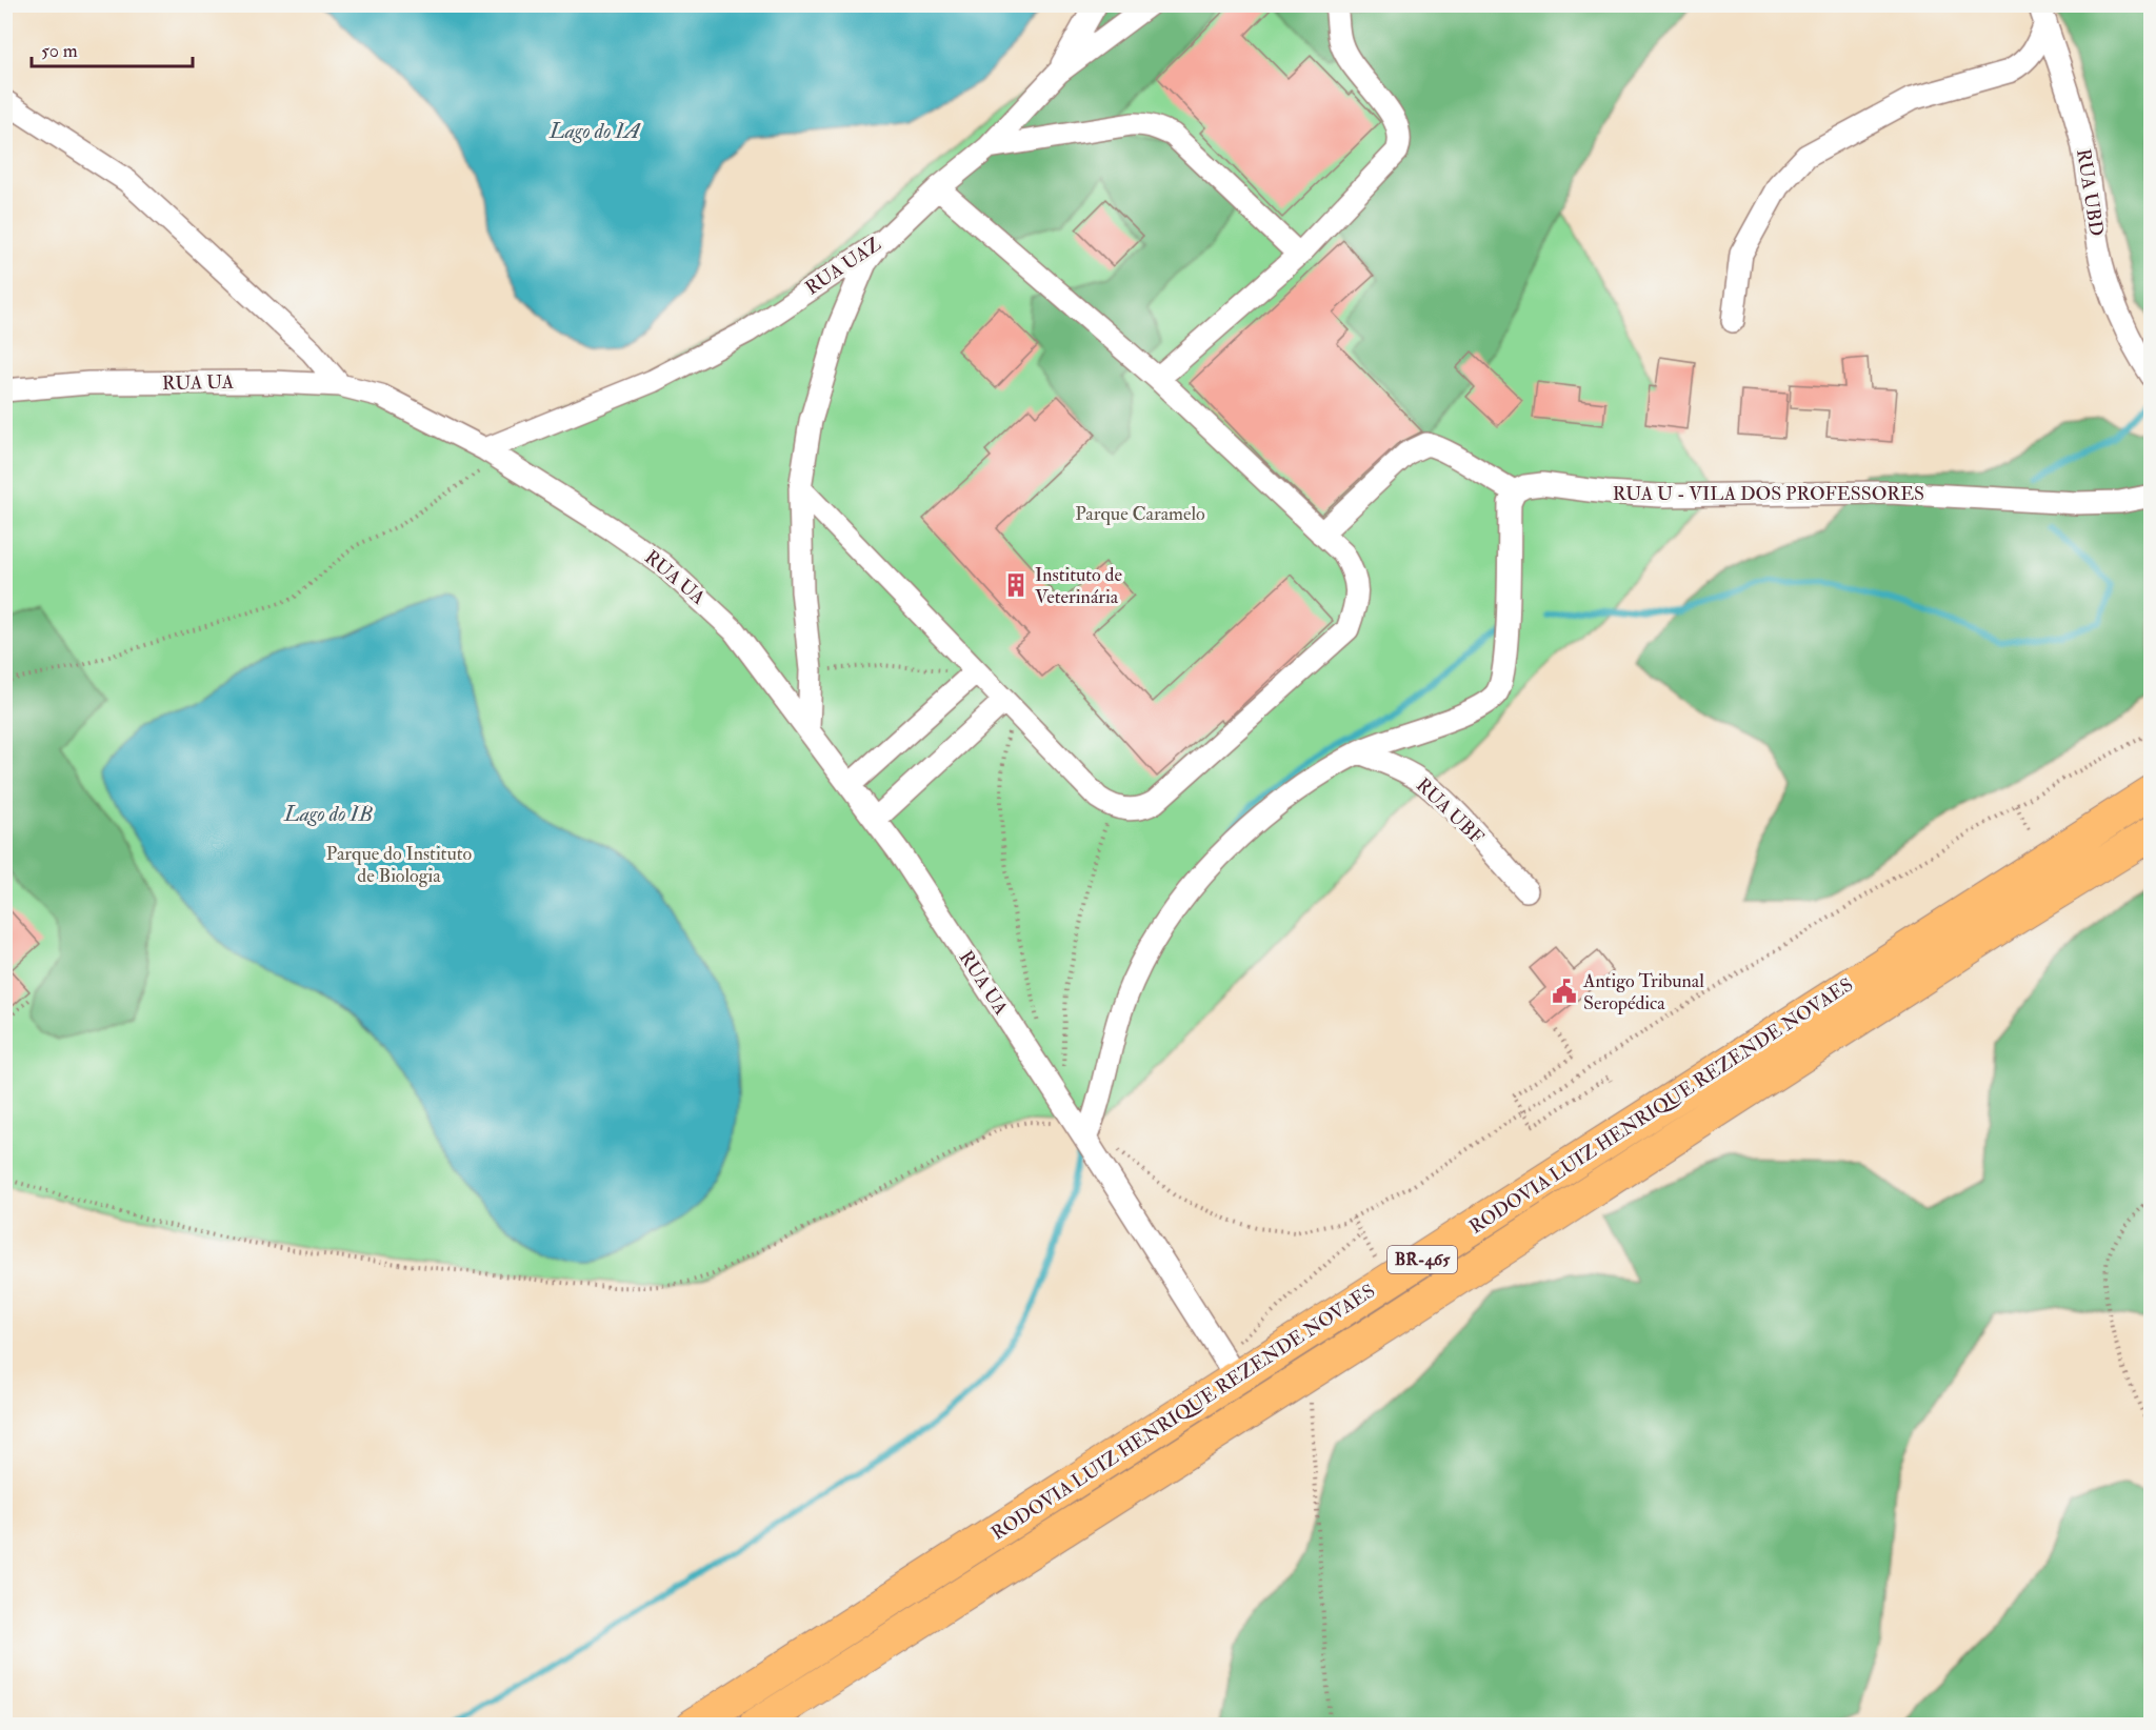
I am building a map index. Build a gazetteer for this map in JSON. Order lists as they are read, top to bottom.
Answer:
{
  "streets": {
    "highway": ["RODOVIA LUIZ HENRIQUE REZENDE NOVAES", "BR-465"],
    "lane": [
      "RUA UBD",
      "RUA UAZ",
      "RUA UA",
      "RUA U - VILA DOS PROFESSORES",
      "RUA UBF"
    ]
  },
  "crossings": [
    ["RUA UAZ", "RUA UA"],
    ["RUA UA", "RODOVIA LUIZ HENRIQUE REZENDE NOVAES"]
  ],
  "water": ["Lago do IA", "Lago do IB"],
  "parks": ["Parque Caramelo", "Parque do Instituto de Biologia"],
  "places": {
    "building": ["Instituto de Veterinária"],
    "public building": ["Antigo Tribunal Seropédica"]
  },
  "scale_bar": "50 m"
}
